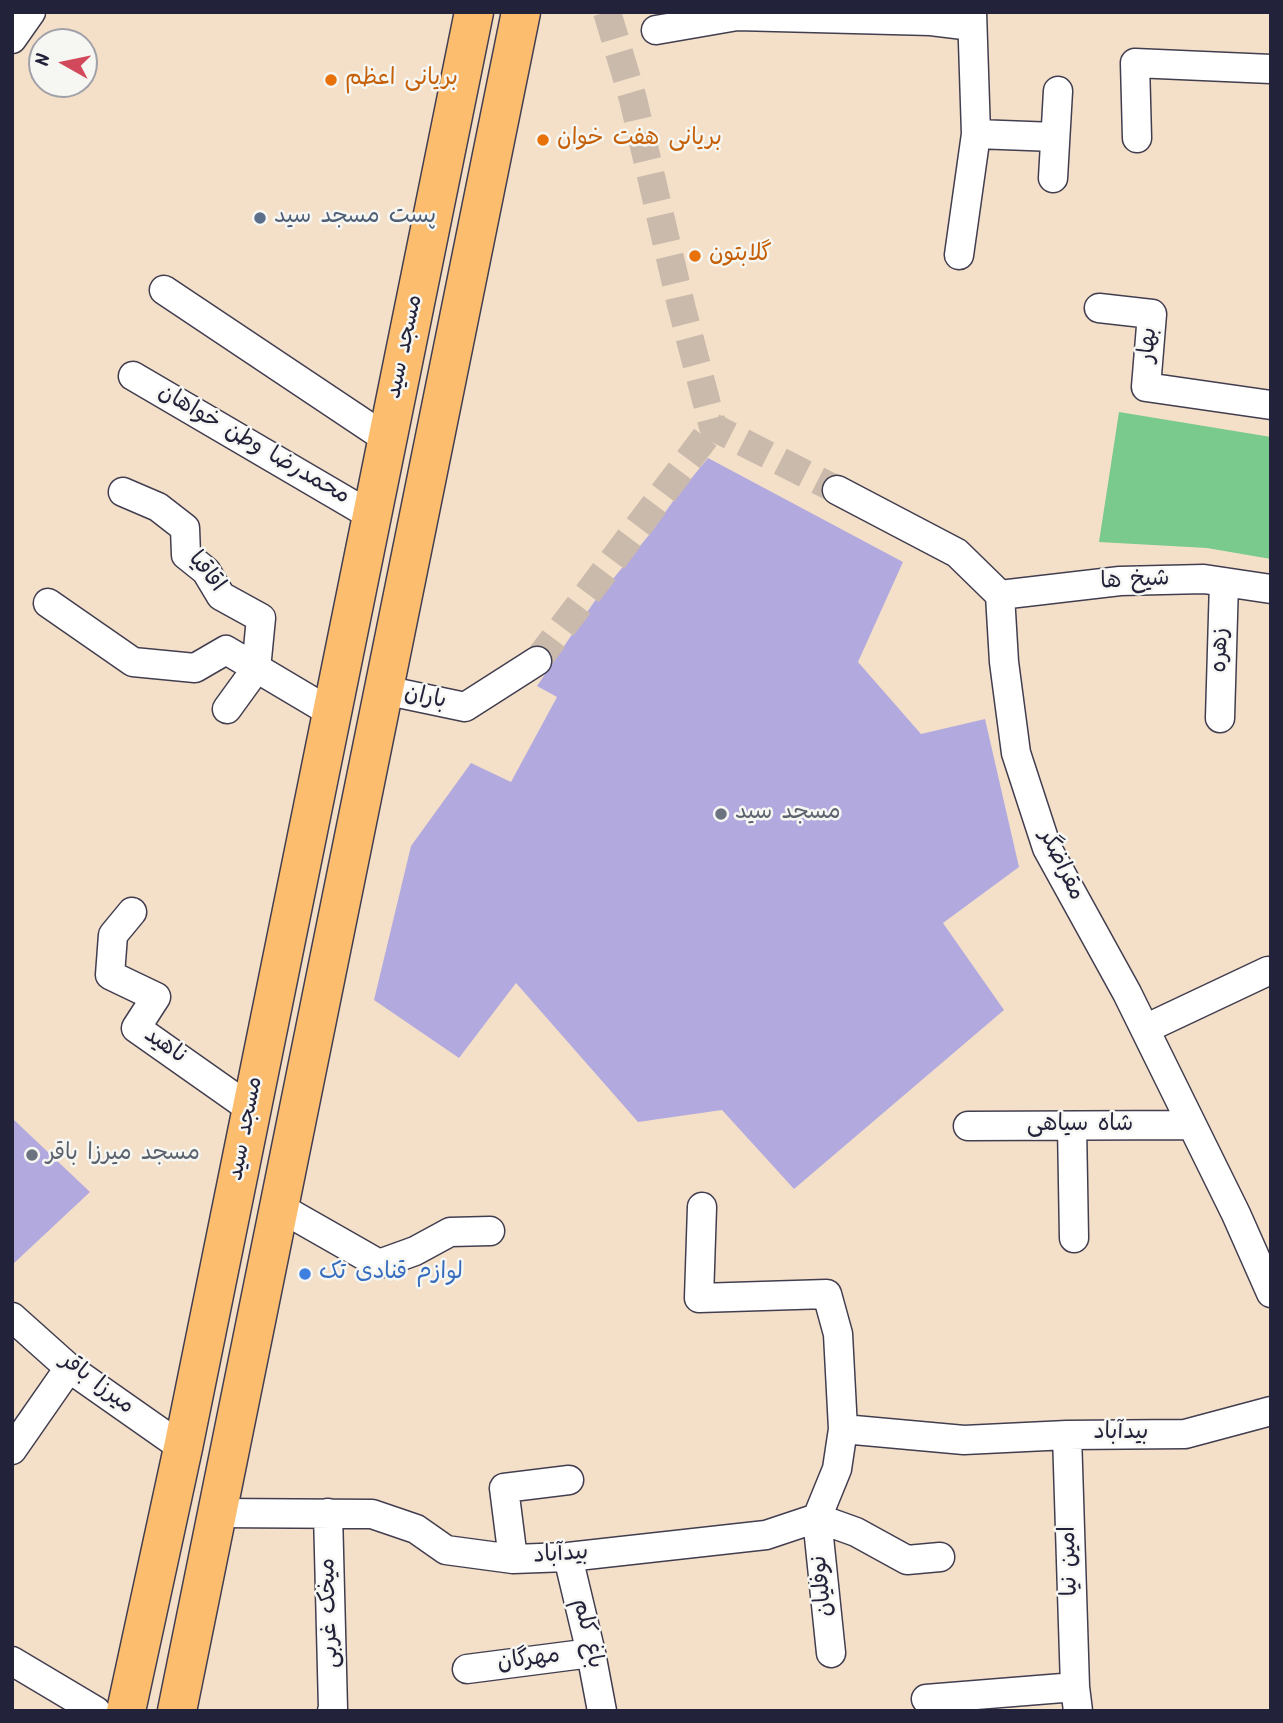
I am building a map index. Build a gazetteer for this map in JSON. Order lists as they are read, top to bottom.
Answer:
{
  "streets": {
    "main road": ["مسجد سید"],
    "street": [
      "بهار",
      "محمدرضا وطن خواهان",
      "اقاقیا",
      "شیخ ها",
      "زهره",
      "باران",
      "مقراضگر",
      "ناهید",
      "شاه سیاهی",
      "میرزا باقر",
      "بیدآباد",
      "امین نیا",
      "نوفلیان",
      "میخک غربی",
      "باغ کلم",
      "مهرگان"
    ]
  },
  "crossings": [
    ["مسجد سید", "محمدرضا وطن خواهان"],
    ["مسجد سید", "باران"],
    ["مسجد سید", "ناهید"],
    ["مسجد سید", "میرزا باقر"],
    ["مسجد سید", "بیدآباد"],
    ["شیخ ها", "زهره"],
    ["شیخ ها", "مقراضگر"],
    ["مقراضگر", "شاه سیاهی"],
    ["بیدآباد", "امین نیا"],
    ["بیدآباد", "نوفلیان"],
    ["بیدآباد", "میخک غربی"],
    ["بیدآباد", "باغ کلم"],
    ["باغ کلم", "مهرگان"]
  ],
  "places": [
    "بریانی اعظم",
    "بریانی هفت خوان",
    "پست مسجد سید",
    "گلابتون",
    "مسجد سید",
    "مسجد میرزا باقر",
    "لوازم قنادی تک"
  ],
  "north": "left"
}
